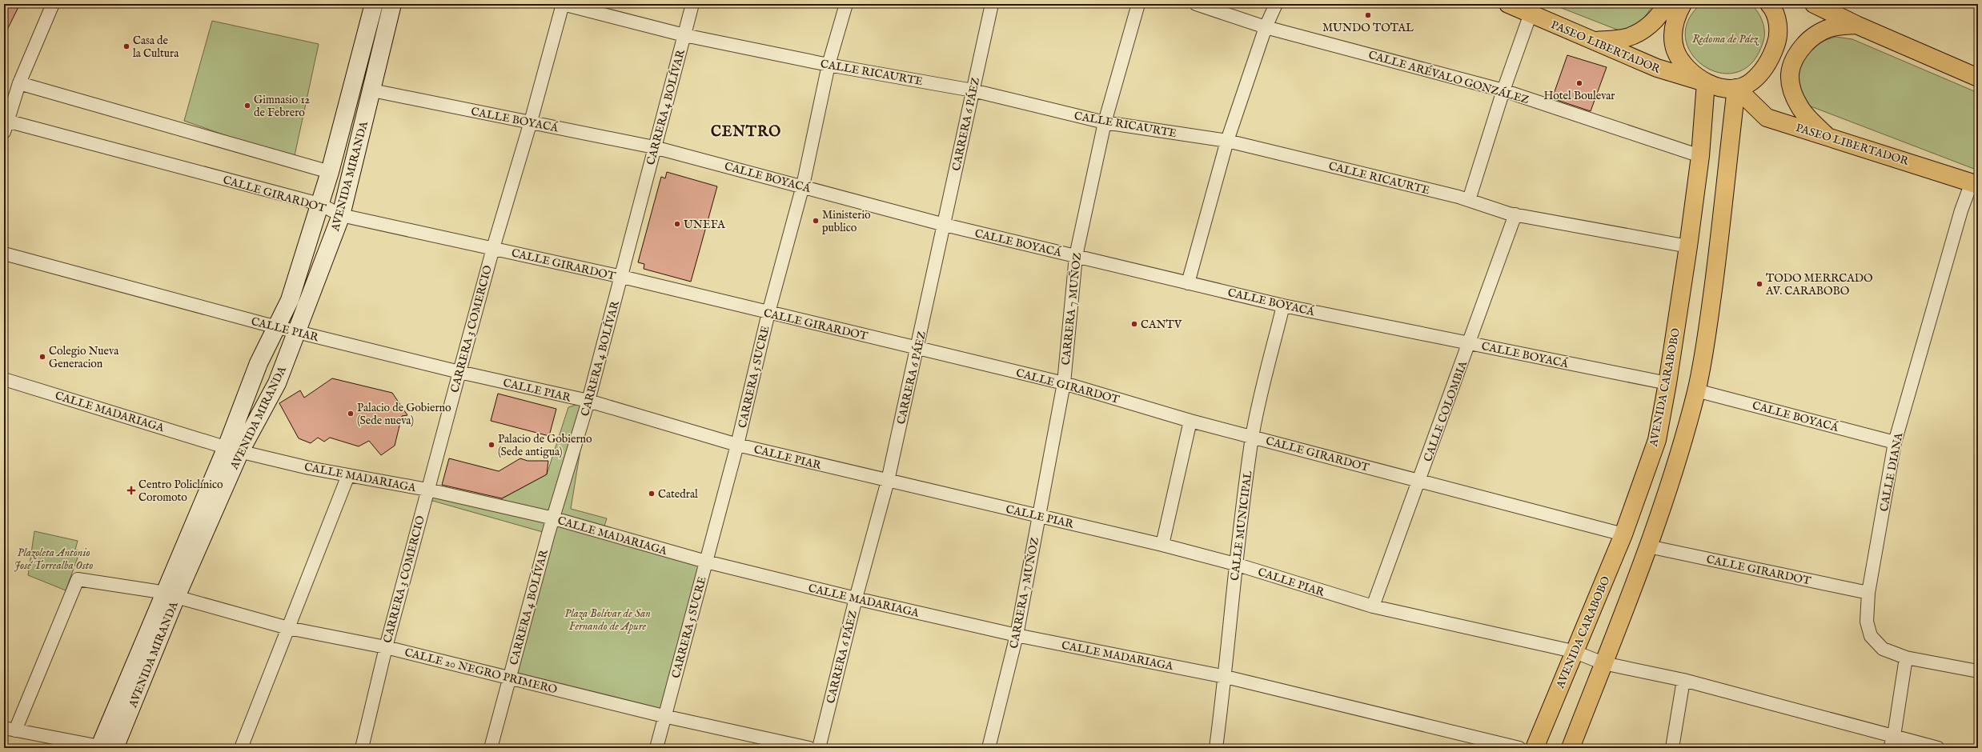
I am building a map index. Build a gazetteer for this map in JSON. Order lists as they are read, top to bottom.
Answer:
{
  "streets": {
    "main road": ["PASEO LIBERTADOR", "AVENIDA MIRANDA", "AVENIDA CARABOBO"],
    "street": [
      "CALLE RICAURTE",
      "CALLE ARÉVALO GONZÁLEZ",
      "CARRERA 4 BOLÍVAR",
      "CALLE BOYACÁ",
      "CARRERA 6 PÁEZ",
      "CALLE GIRARDOT",
      "CARRERA 7 MUÑOZ",
      "CALLE PIAR",
      "CARRERA 3 COMERCIO",
      "CARRERA 5 SUCRE",
      "CALLE MADARIAGA",
      "CALLE COLOMBIA",
      "CALLE DIANA",
      "CALLE MUNICIPAL",
      "CALLE 20 NEGRO PRIMERO"
    ]
  },
  "crossings": [
    ["PASEO LIBERTADOR", "AVENIDA CARABOBO"],
    ["PASEO LIBERTADOR", "CALLE DIANA"],
    ["CALLE RICAURTE", "CARRERA 4 BOLÍVAR"],
    ["CALLE RICAURTE", "CARRERA 6 PÁEZ"],
    ["CALLE RICAURTE", "CARRERA 7 MUÑOZ"],
    ["CALLE RICAURTE", "CARRERA 3 COMERCIO"],
    ["CALLE RICAURTE", "CARRERA 5 SUCRE"],
    ["CALLE RICAURTE", "AVENIDA CARABOBO"],
    ["CALLE RICAURTE", "CALLE COLOMBIA"],
    ["CALLE ARÉVALO GONZÁLEZ", "AVENIDA CARABOBO"],
    ["CARRERA 4 BOLÍVAR", "CALLE BOYACÁ"],
    ["CARRERA 4 BOLÍVAR", "CALLE GIRARDOT"],
    ["CARRERA 4 BOLÍVAR", "CALLE PIAR"],
    ["CARRERA 4 BOLÍVAR", "CALLE MADARIAGA"],
    ["CARRERA 4 BOLÍVAR", "CALLE 20 NEGRO PRIMERO"],
    ["CALLE BOYACÁ", "CARRERA 6 PÁEZ"],
    ["CALLE BOYACÁ", "AVENIDA MIRANDA"],
    ["CALLE BOYACÁ", "CARRERA 7 MUÑOZ"],
    ["CALLE BOYACÁ", "CARRERA 3 COMERCIO"],
    ["CALLE BOYACÁ", "CARRERA 5 SUCRE"],
    ["CALLE BOYACÁ", "AVENIDA CARABOBO"],
    ["CALLE BOYACÁ", "CALLE COLOMBIA"],
    ["CALLE BOYACÁ", "CALLE DIANA"],
    ["CALLE BOYACÁ", "CALLE MUNICIPAL"],
    ["CARRERA 6 PÁEZ", "CALLE GIRARDOT"],
    ["CARRERA 6 PÁEZ", "CALLE PIAR"],
    ["CARRERA 6 PÁEZ", "CALLE MADARIAGA"],
    ["AVENIDA MIRANDA", "CALLE GIRARDOT"],
    ["AVENIDA MIRANDA", "CALLE PIAR"],
    ["AVENIDA MIRANDA", "CALLE MADARIAGA"],
    ["AVENIDA MIRANDA", "CALLE 20 NEGRO PRIMERO"],
    ["CALLE GIRARDOT", "CARRERA 7 MUÑOZ"],
    ["CALLE GIRARDOT", "CARRERA 3 COMERCIO"],
    ["CALLE GIRARDOT", "CARRERA 5 SUCRE"],
    ["CALLE GIRARDOT", "AVENIDA CARABOBO"],
    ["CALLE GIRARDOT", "CALLE COLOMBIA"],
    ["CALLE GIRARDOT", "CALLE DIANA"],
    ["CALLE GIRARDOT", "CALLE MUNICIPAL"],
    ["CARRERA 7 MUÑOZ", "CALLE PIAR"],
    ["CARRERA 7 MUÑOZ", "CALLE MADARIAGA"],
    ["CALLE PIAR", "CARRERA 3 COMERCIO"],
    ["CALLE PIAR", "CARRERA 5 SUCRE"],
    ["CALLE PIAR", "AVENIDA CARABOBO"],
    ["CALLE PIAR", "CALLE COLOMBIA"],
    ["CALLE PIAR", "CALLE MUNICIPAL"],
    ["CARRERA 3 COMERCIO", "CALLE MADARIAGA"],
    ["CARRERA 3 COMERCIO", "CALLE 20 NEGRO PRIMERO"],
    ["CARRERA 5 SUCRE", "CALLE MADARIAGA"],
    ["CARRERA 5 SUCRE", "CALLE 20 NEGRO PRIMERO"],
    ["CALLE MADARIAGA", "CALLE MUNICIPAL"]
  ],
  "districts": ["CENTRO"],
  "parks": ["Redoma de Páez", "Plazoleta Antonio José Torrealba Osto", "Plaza Bolívar de San Fernando de Apure"],
  "places": {
    "other": [
      "MUNDO TOTAL",
      "Casa de la Cultura",
      "Hotel Boulevar",
      "Gimnasio 12 de Febrero",
      "Ministerio publico",
      "UNEFA",
      "TODO MERRCADO AV. CARABOBO",
      "CANTV",
      "Colegio Nueva Generacion",
      "Palacio de Gobierno (Sede nueva)",
      "Palacio de Gobierno (Sede antigua)",
      "Catedral"
    ],
    "health": ["Centro Policlínico Coromoto"]
  }
}
